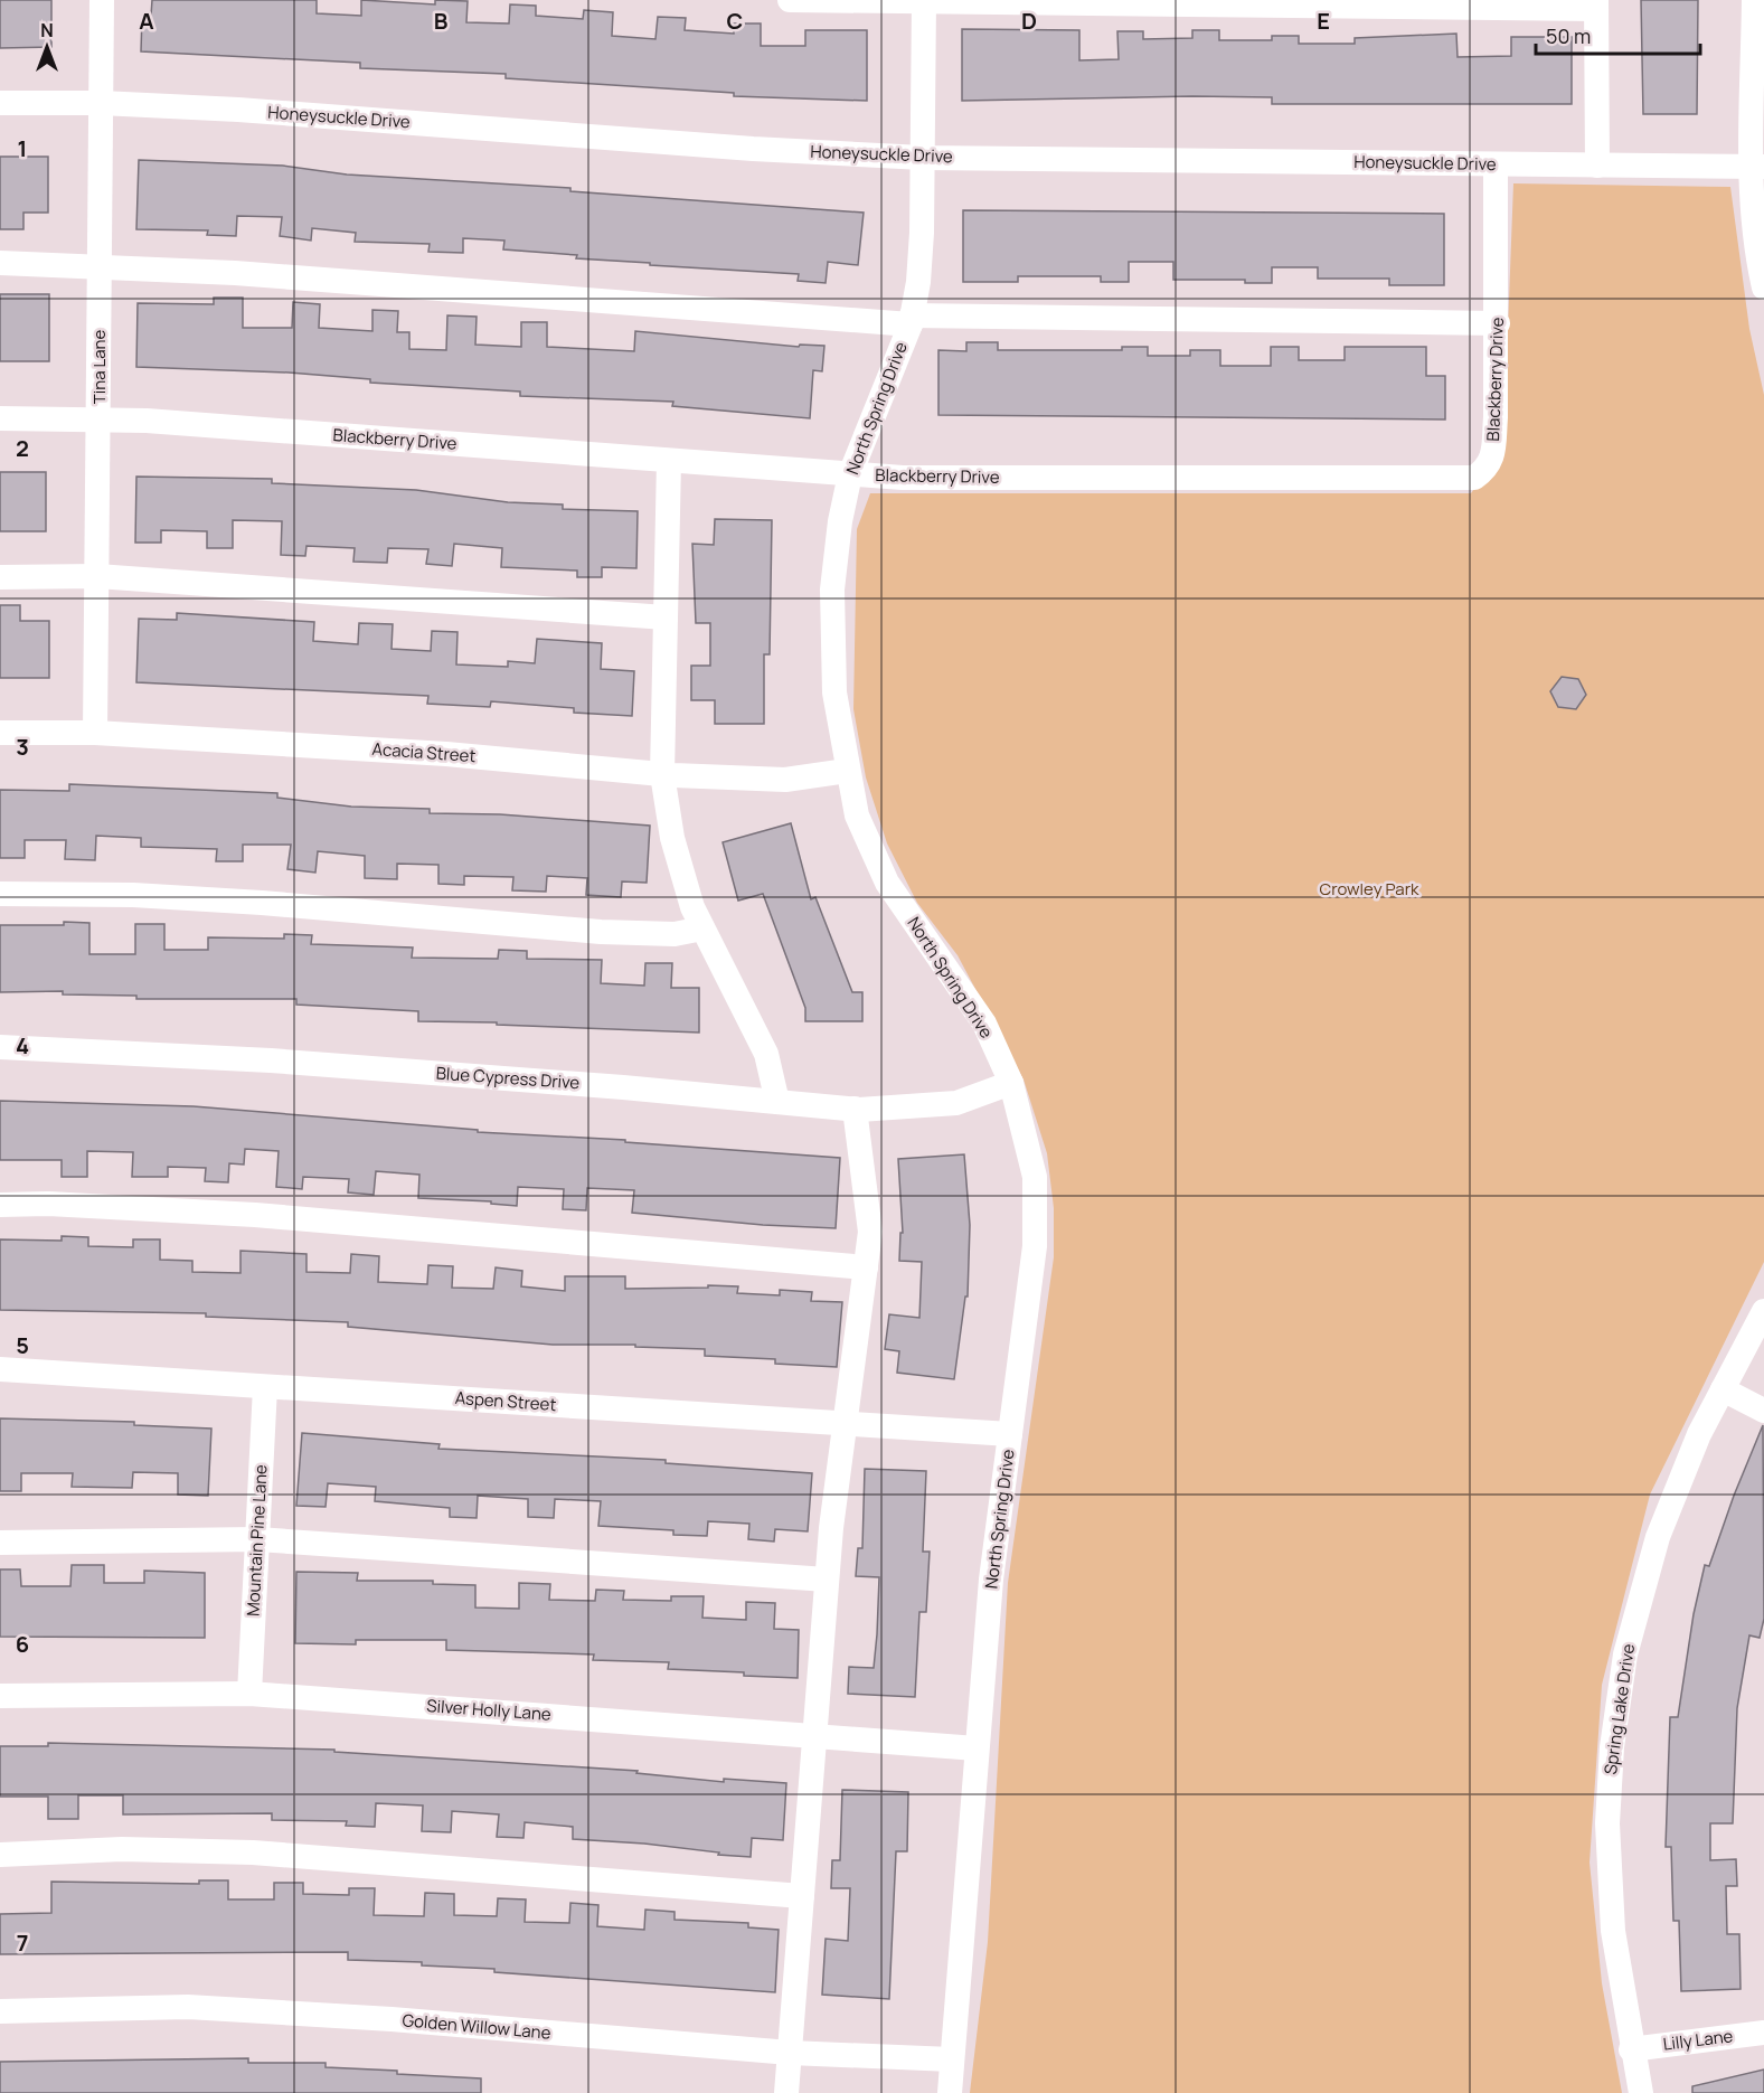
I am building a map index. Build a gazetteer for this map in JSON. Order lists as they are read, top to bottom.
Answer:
{
  "streets": {
    "street": [
      "Honeysuckle Drive",
      "Tina Lane",
      "Blackberry Drive",
      "North Spring Drive",
      "Acacia Street",
      "Blue Cypress Drive",
      "Aspen Street",
      "Mountain Pine Lane",
      "Spring Lake Drive",
      "Silver Holly Lane",
      "Golden Willow Lane",
      "Lilly Lane"
    ]
  },
  "crossings": [
    ["Honeysuckle Drive", "Tina Lane"],
    ["Honeysuckle Drive", "Blackberry Drive"],
    ["Honeysuckle Drive", "North Spring Drive"],
    ["Tina Lane", "Blackberry Drive"],
    ["Tina Lane", "Acacia Street"],
    ["Blackberry Drive", "North Spring Drive"],
    ["North Spring Drive", "Acacia Street"],
    ["North Spring Drive", "Blue Cypress Drive"],
    ["North Spring Drive", "Aspen Street"],
    ["North Spring Drive", "Silver Holly Lane"],
    ["North Spring Drive", "Golden Willow Lane"],
    ["Aspen Street", "Mountain Pine Lane"],
    ["Mountain Pine Lane", "Silver Holly Lane"],
    ["Spring Lake Drive", "Lilly Lane"]
  ],
  "parks": ["Crowley Park"],
  "scale_bar": "50 m",
  "north": "top",
  "grid": {
    "columns": [
      "A",
      "B",
      "C",
      "D",
      "E"
    ],
    "rows": [
      "1",
      "2",
      "3",
      "4",
      "5",
      "6",
      "7"
    ]
  }
}
